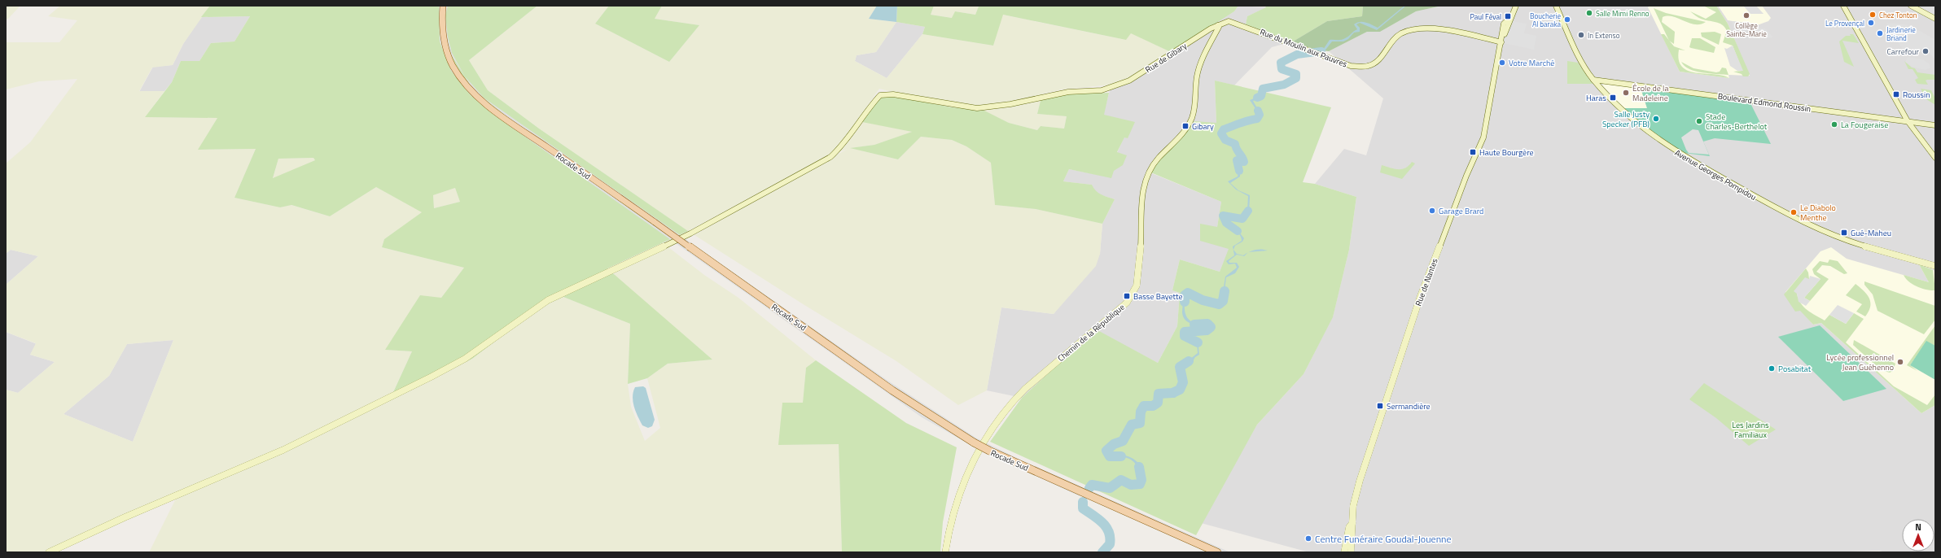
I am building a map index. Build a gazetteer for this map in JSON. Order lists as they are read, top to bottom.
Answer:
{
  "streets": {
    "main road": ["Rocade Sud"],
    "street": [
      "Rue du Moulin aux Pauvres",
      "Rue de Gibary",
      "Boulevard Edmond Roussin",
      "Avenue Georges Pompidou",
      "Rue de Nantes",
      "Chemin de la République"
    ]
  },
  "crossings": [
    ["Rue du Moulin aux Pauvres", "Rue de Gibary"],
    ["Rue du Moulin aux Pauvres", "Rue de Nantes"],
    ["Rue de Gibary", "Chemin de la République"],
    ["Boulevard Edmond Roussin", "Avenue Georges Pompidou"]
  ],
  "parks": ["Les Jardins Familiaux"],
  "places": {
    "other": [
      "Salle Mimi Renno",
      "Chez Tonton",
      "Collège Sainte-Marie",
      "Boucherie Al baraka",
      "Le Provençal",
      "Jardinerie Briand",
      "In Extenso",
      "Carrefour",
      "Votre Marché",
      "École de la Madeleine",
      "Salle Justy Specker (PFB)",
      "Stade Charles-Berthelot",
      "La Fougeraise",
      "Garage Brard",
      "Le Diabolo Menthe",
      "Lycée professionnel Jean Guéhenno",
      "Posabitat",
      "Centre Funéraire Goudal-Jouenne"
    ],
    "transit": [
      "Paul Féval",
      "Roussin",
      "Haras",
      "Gibary",
      "Haute Bourgère",
      "Gué-Maheu",
      "Basse Bayette",
      "Sermandière"
    ]
  },
  "north": "top"
}
